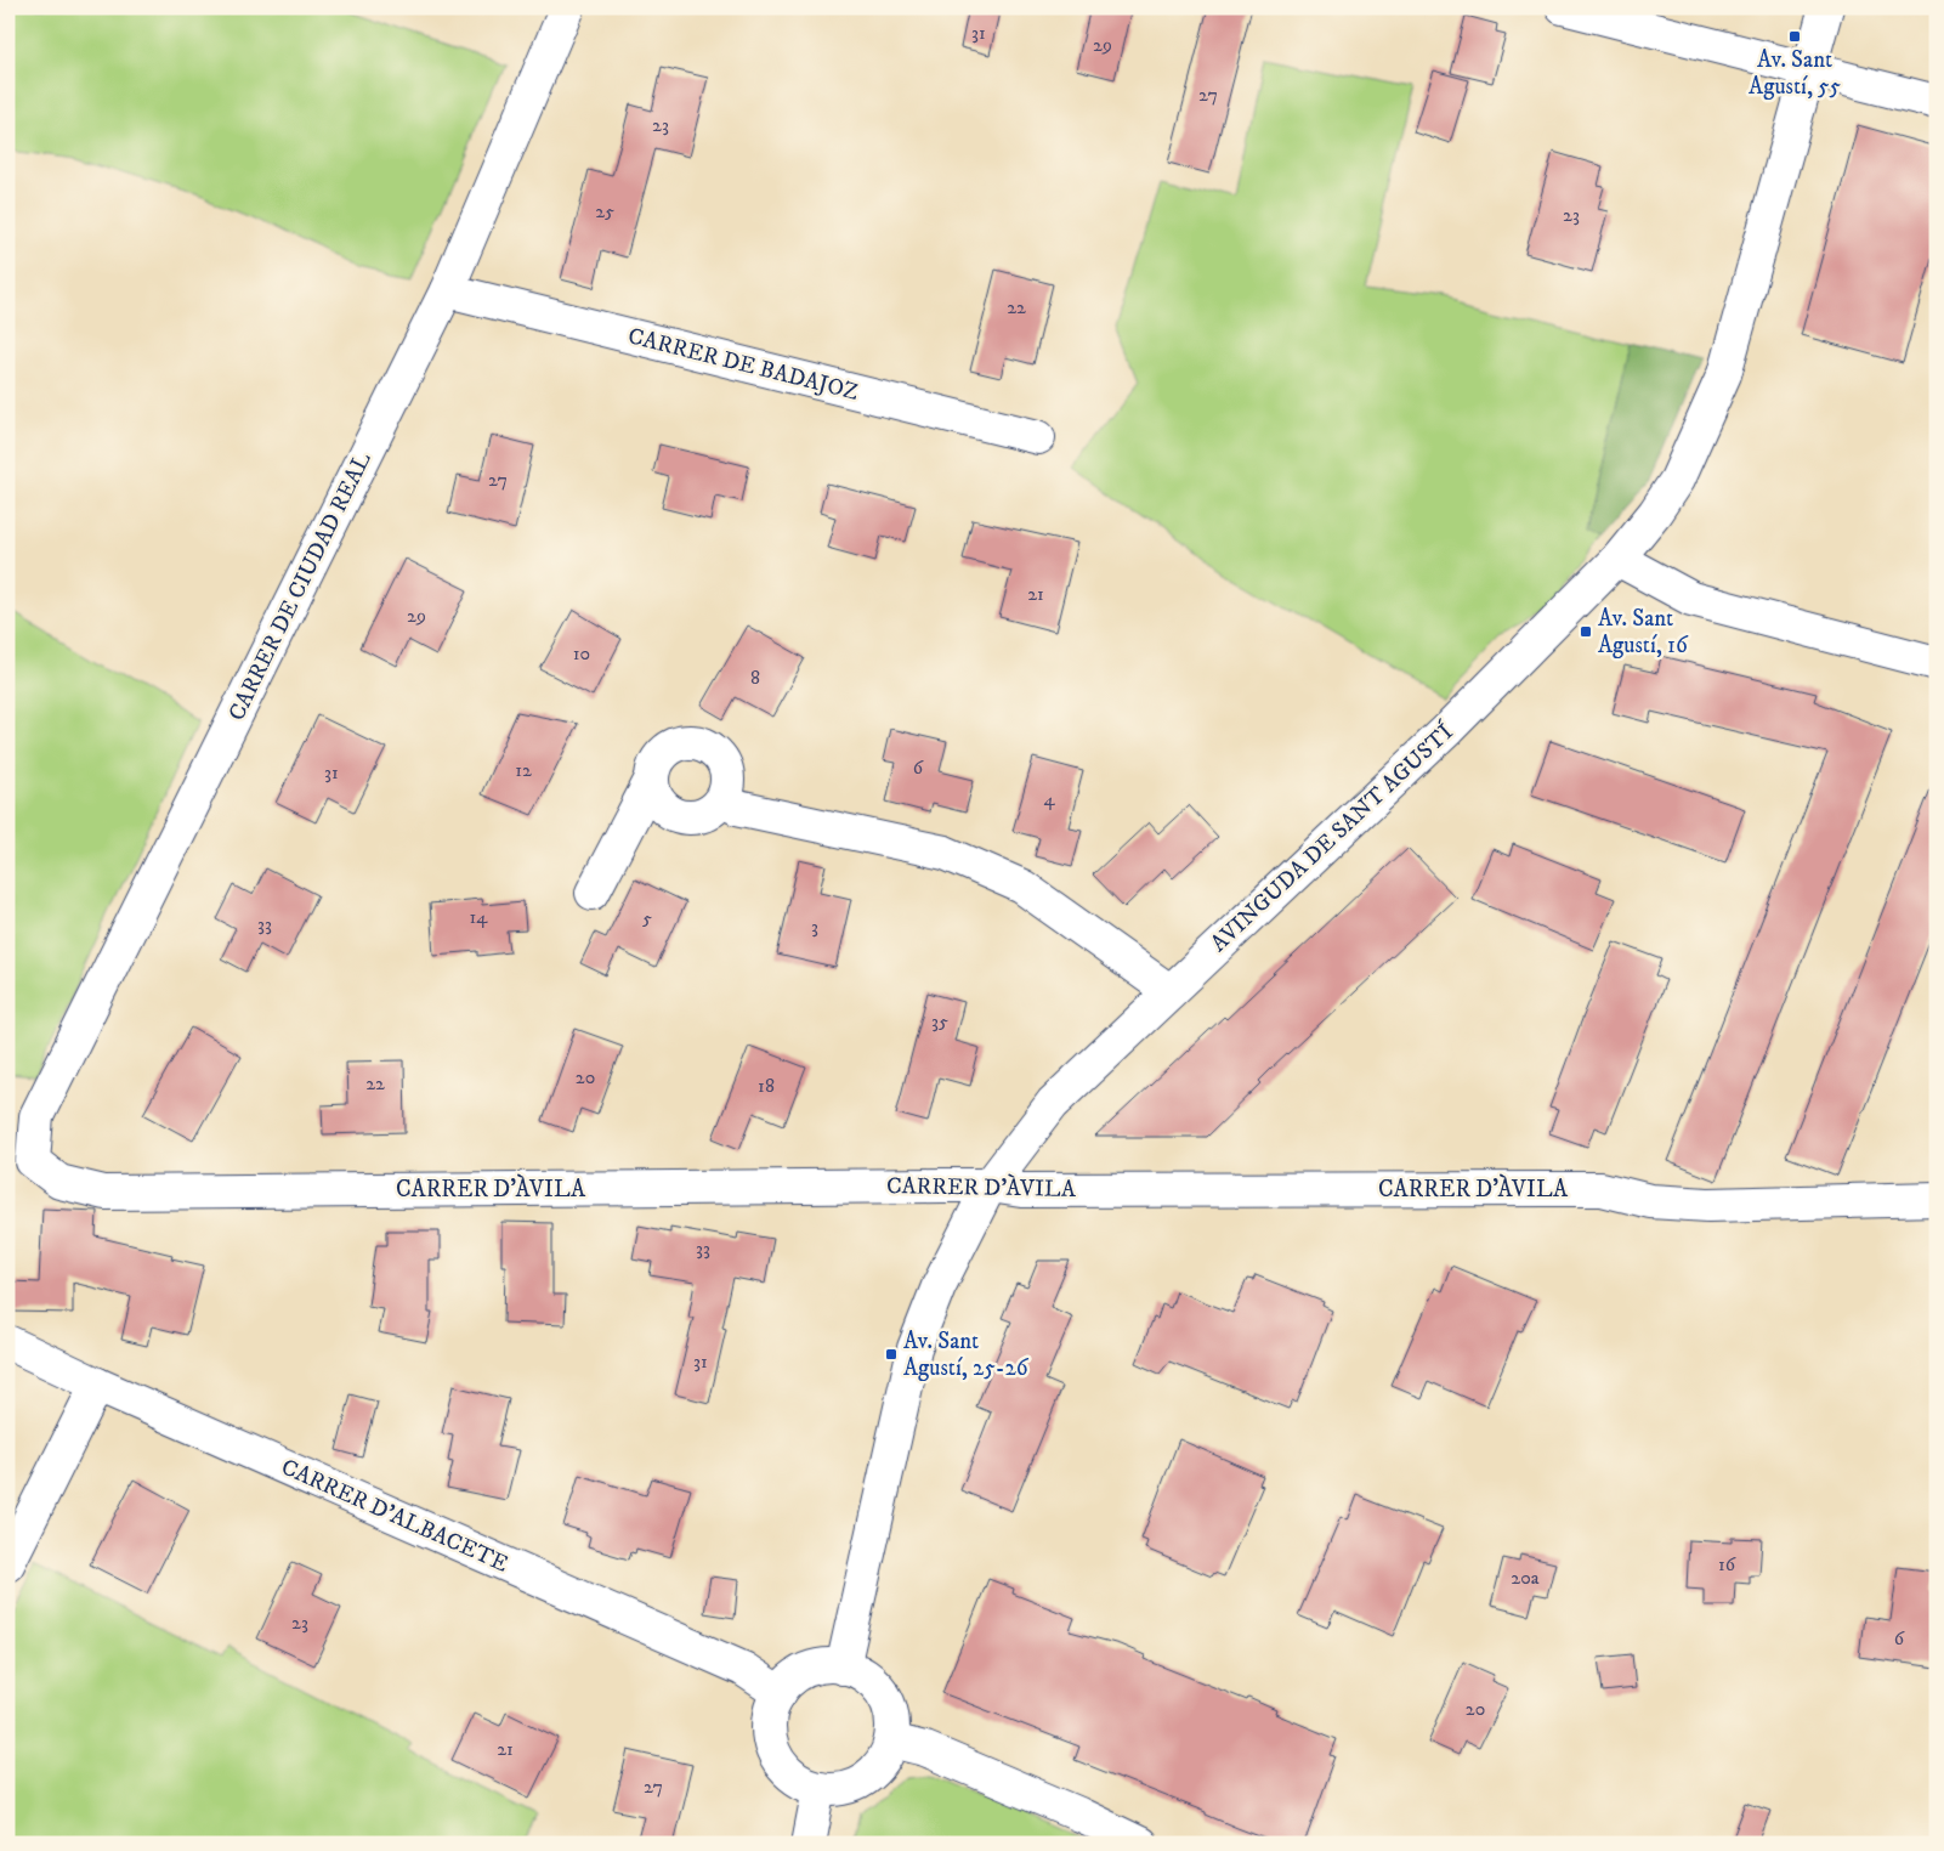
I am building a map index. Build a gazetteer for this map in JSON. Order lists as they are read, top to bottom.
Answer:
{
  "streets": {
    "street": [
      "CARRER DE BADAJOZ",
      "CARRER DE CIUDAD REAL",
      "AVINGUDA DE SANT AGUSTÍ",
      "CARRER D'ÀVILA",
      "CARRER D'ALBACETE"
    ]
  },
  "crossings": [
    ["CARRER DE BADAJOZ", "CARRER DE CIUDAD REAL"],
    ["CARRER DE CIUDAD REAL", "CARRER D'ÀVILA"],
    ["AVINGUDA DE SANT AGUSTÍ", "CARRER D'ÀVILA"],
    ["AVINGUDA DE SANT AGUSTÍ", "CARRER D'ALBACETE"]
  ],
  "places": {
    "transit": ["Av. Sant Agustí, 55", "Av. Sant Agustí, 16", "Av. Sant Agustí, 25-26"]
  },
  "house_numbers": [
    "31",
    "29",
    "27",
    "23",
    "25",
    "23",
    "22",
    "27",
    "21",
    "29",
    "10",
    "8",
    "6",
    "12",
    "31",
    "4",
    "14",
    "5",
    "33",
    "3",
    "35",
    "20",
    "22",
    "18",
    "33",
    "31",
    "16",
    "20a",
    "23",
    "6",
    "20",
    "21",
    "27"
  ]
}
